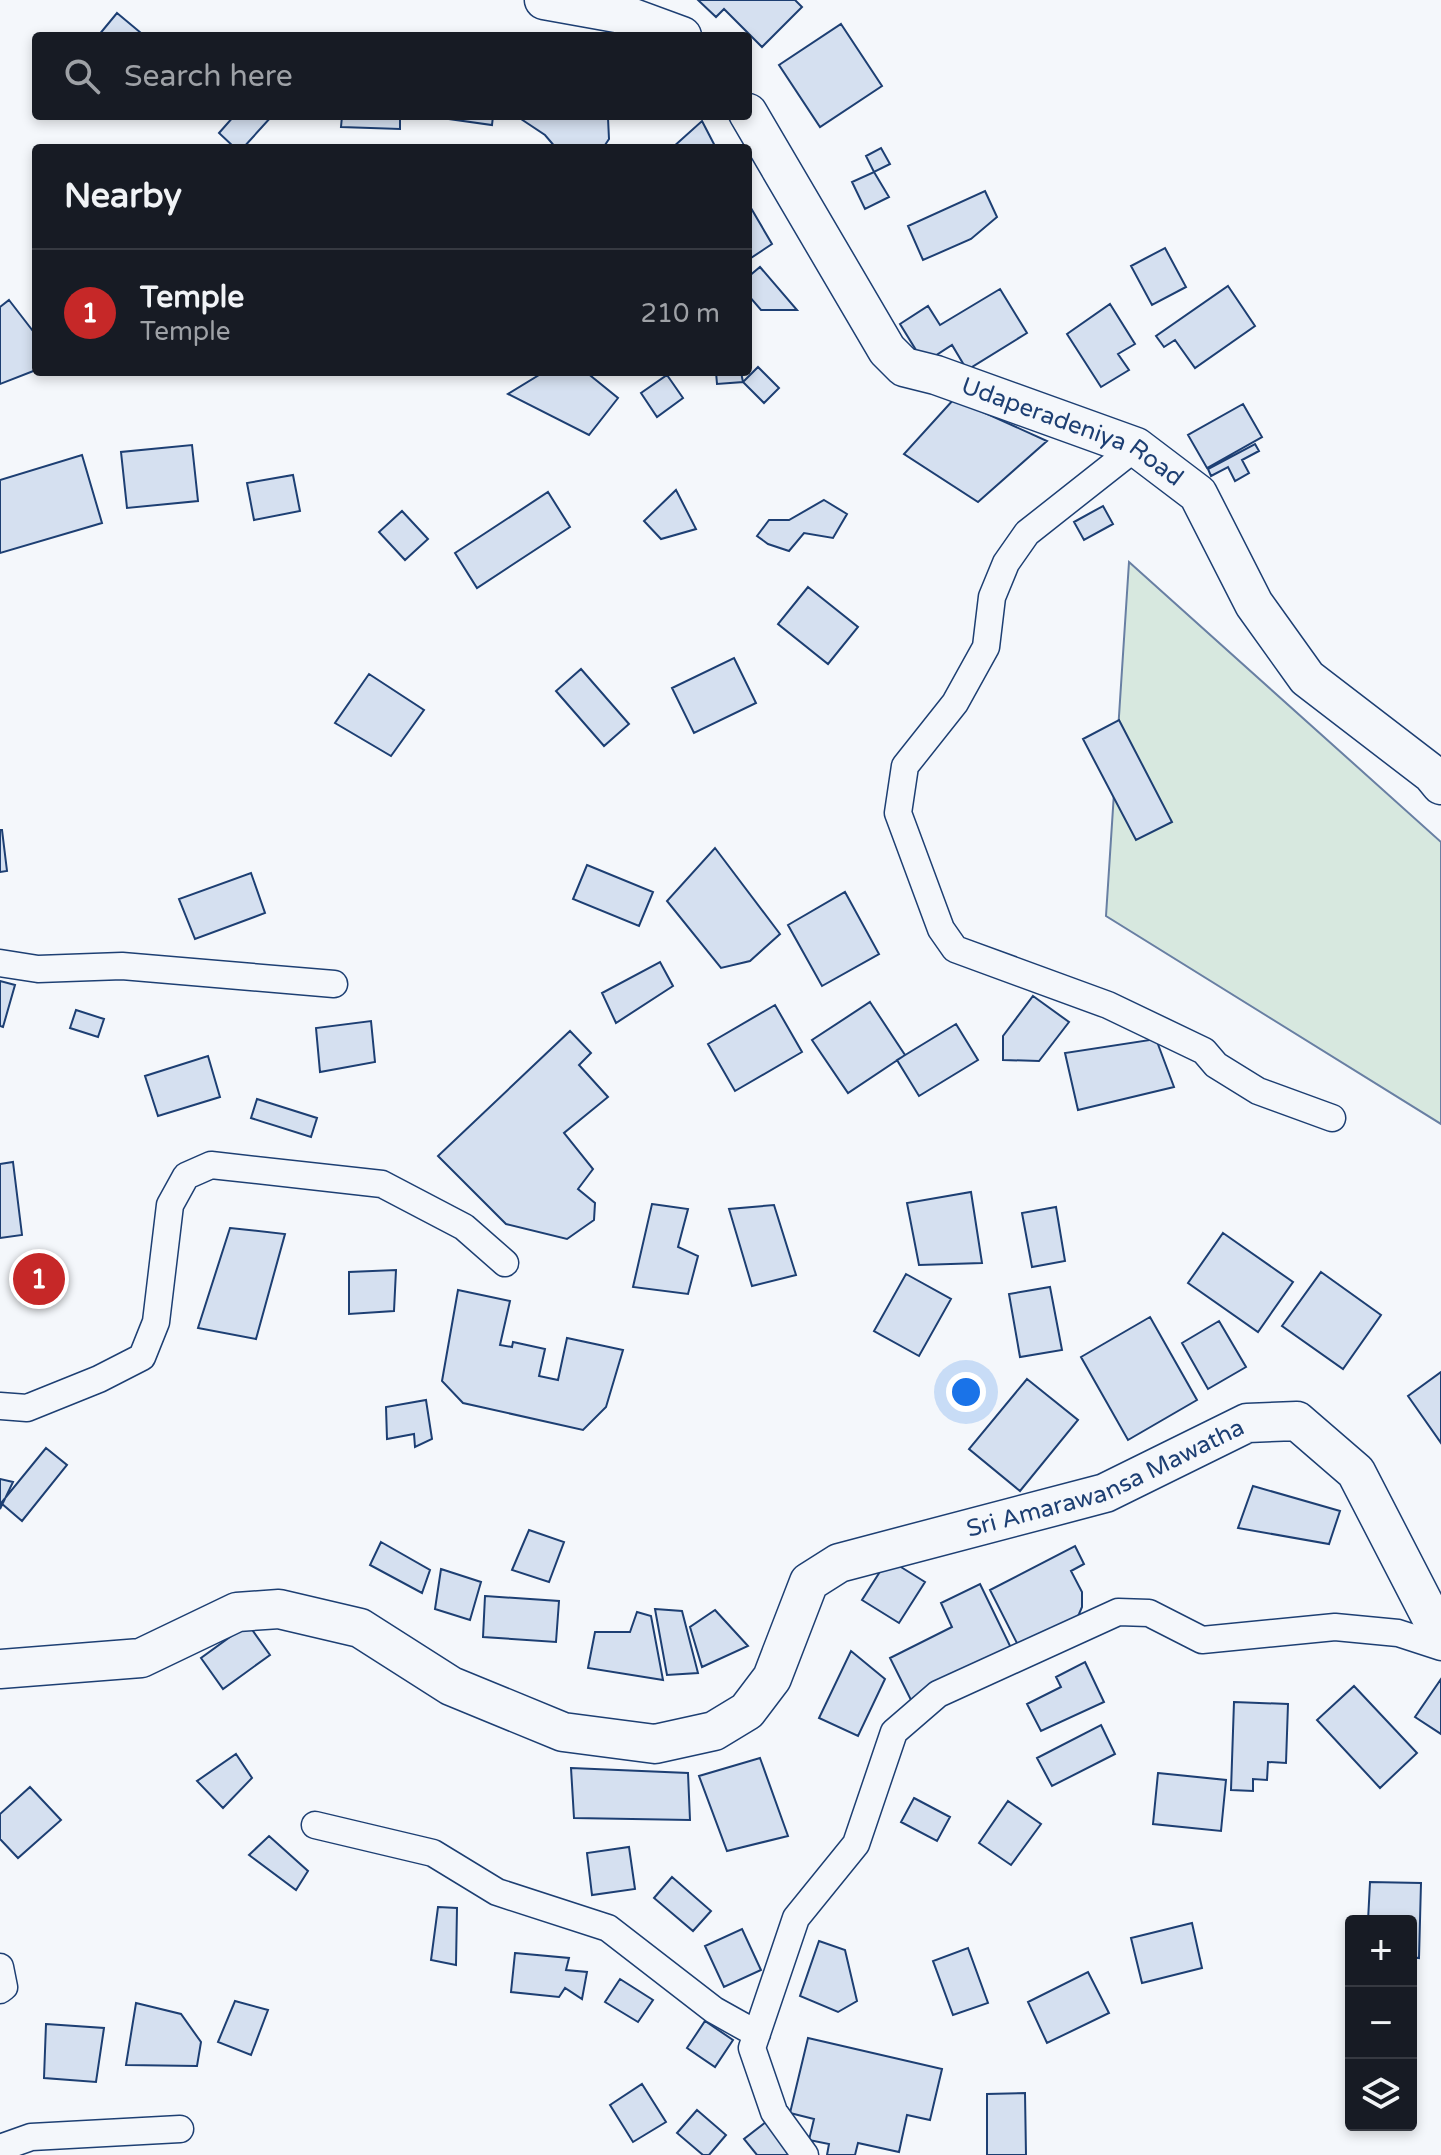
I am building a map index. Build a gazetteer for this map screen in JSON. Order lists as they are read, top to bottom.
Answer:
{
  "streets": {
    "street": ["Udaperadeniya Road", "Sri Amarawansa Mawatha"]
  },
  "page": {
    "search": "Search here",
    "heading": "Nearby",
    "list": [
      {
        "mark": "1",
        "name": "Temple",
        "note": "Temple",
        "value": "210 m"
      }
    ],
    "pins": "1",
    "map_buttons": ["+", "−"]
  }
}
